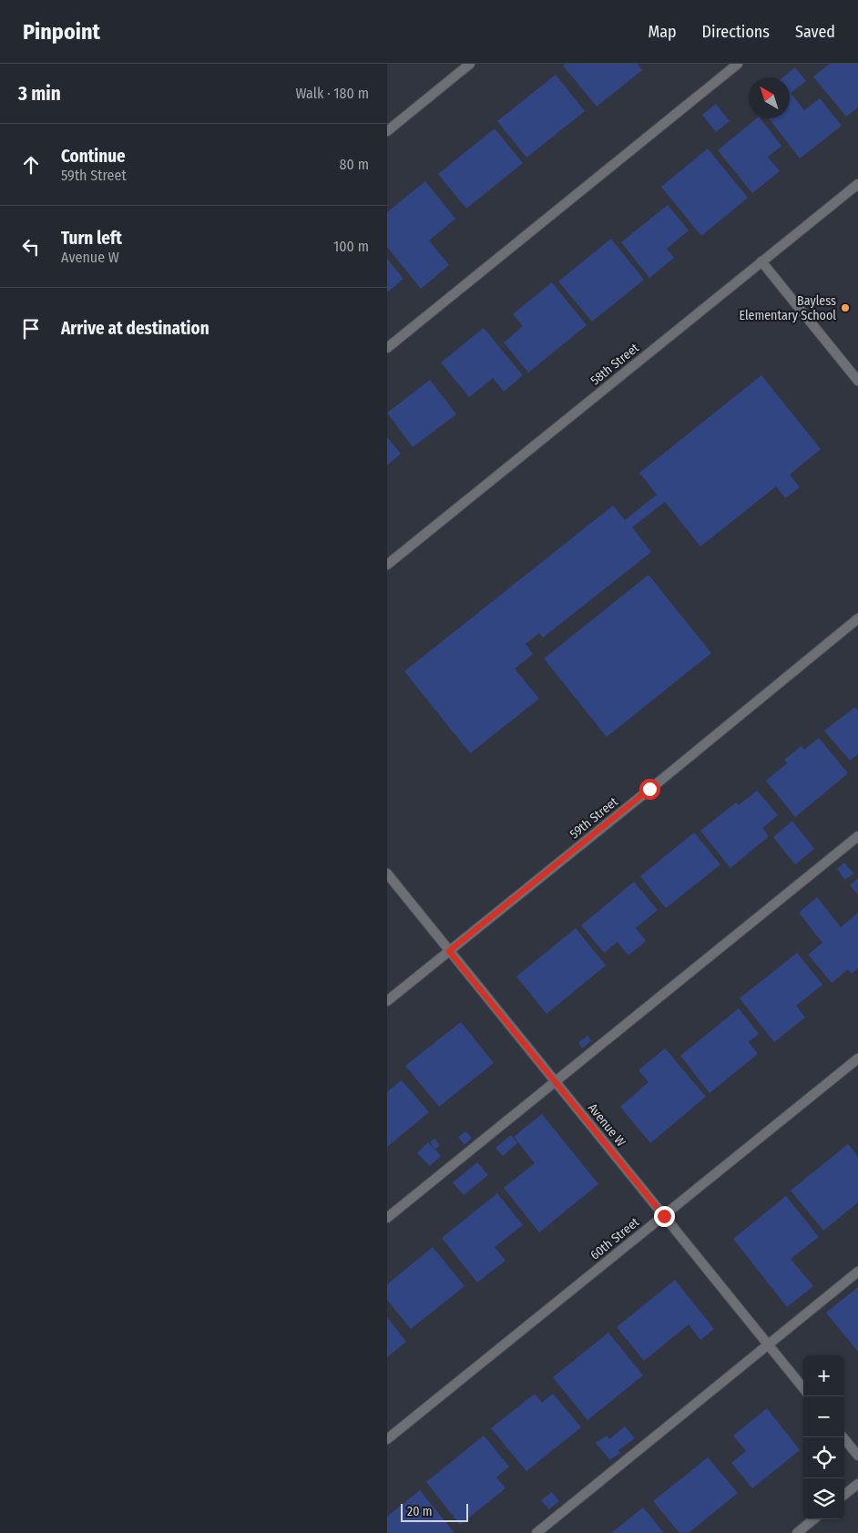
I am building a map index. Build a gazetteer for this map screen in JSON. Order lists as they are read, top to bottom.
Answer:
{
  "streets": {
    "street": [
      "58th Street",
      "59th Street",
      "Avenue W",
      "60th Street"
    ]
  },
  "crossings": [
    ["59th Street", "Avenue W"],
    ["Avenue W", "60th Street"]
  ],
  "places": ["Bayless Elementary School"],
  "scale_bar": "20 m",
  "north": "top left",
  "page": {
    "header": "Pinpoint",
    "nav": ["Map", "Directions", "Saved"],
    "heading": ["3 min", "Walk · 180 m"],
    "list": [
      ["Continue", "59th Street", "80 m"],
      ["Turn left", "Avenue W", "100 m"],
      "Arrive at destination"
    ],
    "map_buttons": ["+", "−"],
    "scale": "20 m"
  }
}
